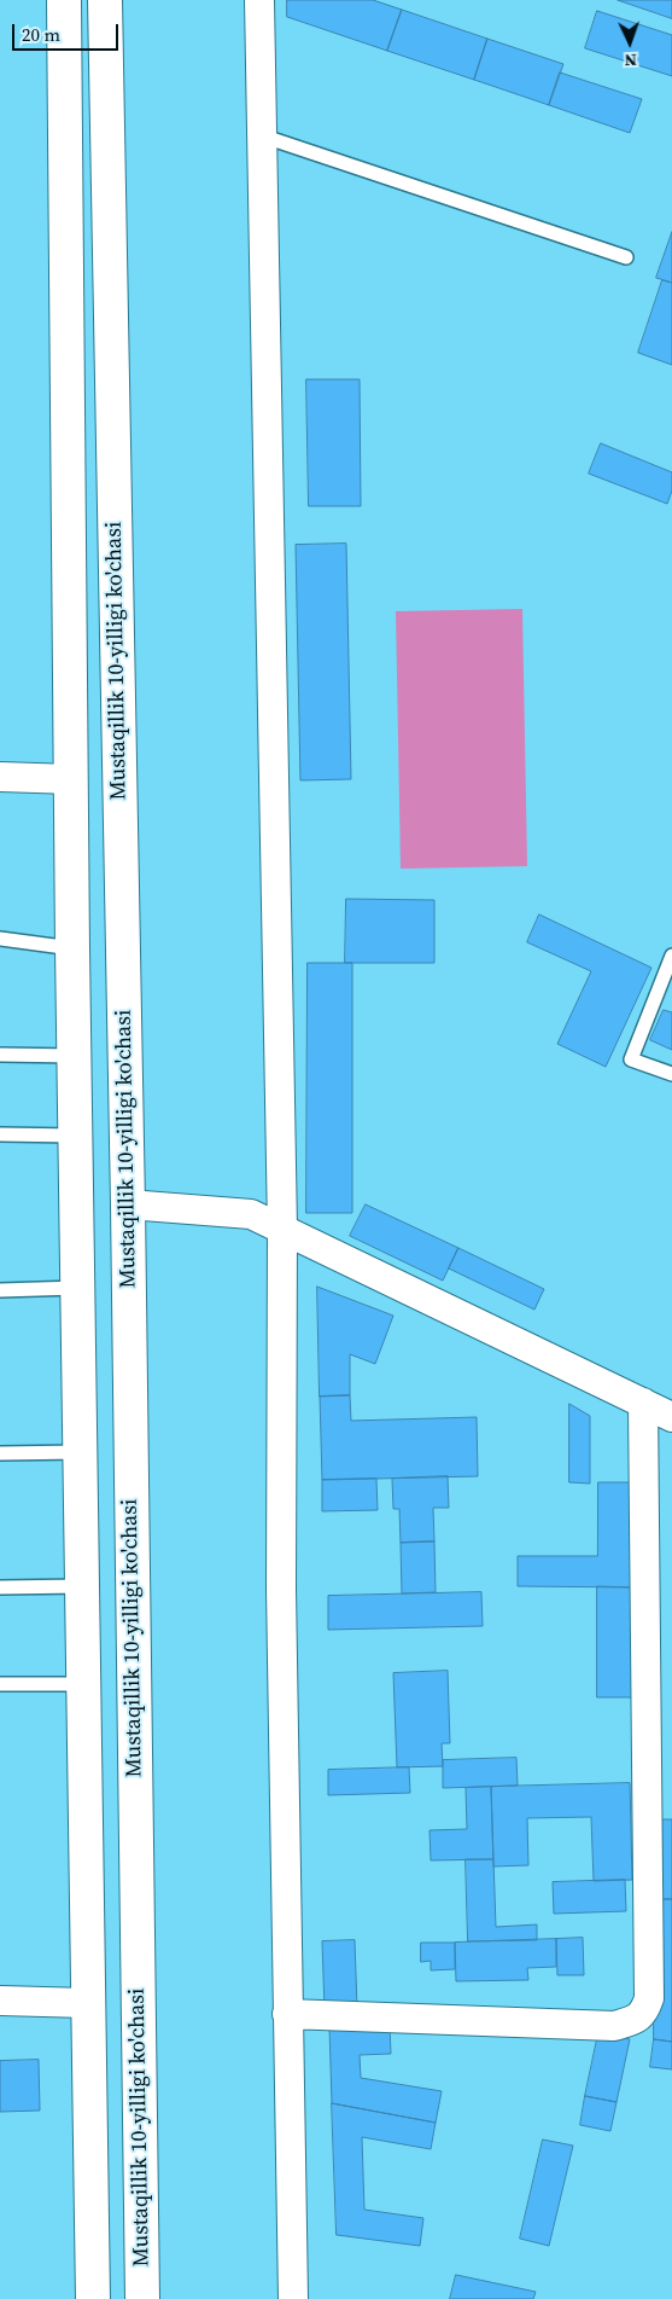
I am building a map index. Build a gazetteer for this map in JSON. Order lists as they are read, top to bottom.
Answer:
{
  "streets": {
    "main road": ["Mustaqillik 10-yilligi ko'chasi"]
  },
  "scale_bar": "20 m",
  "north": "bottom"
}
